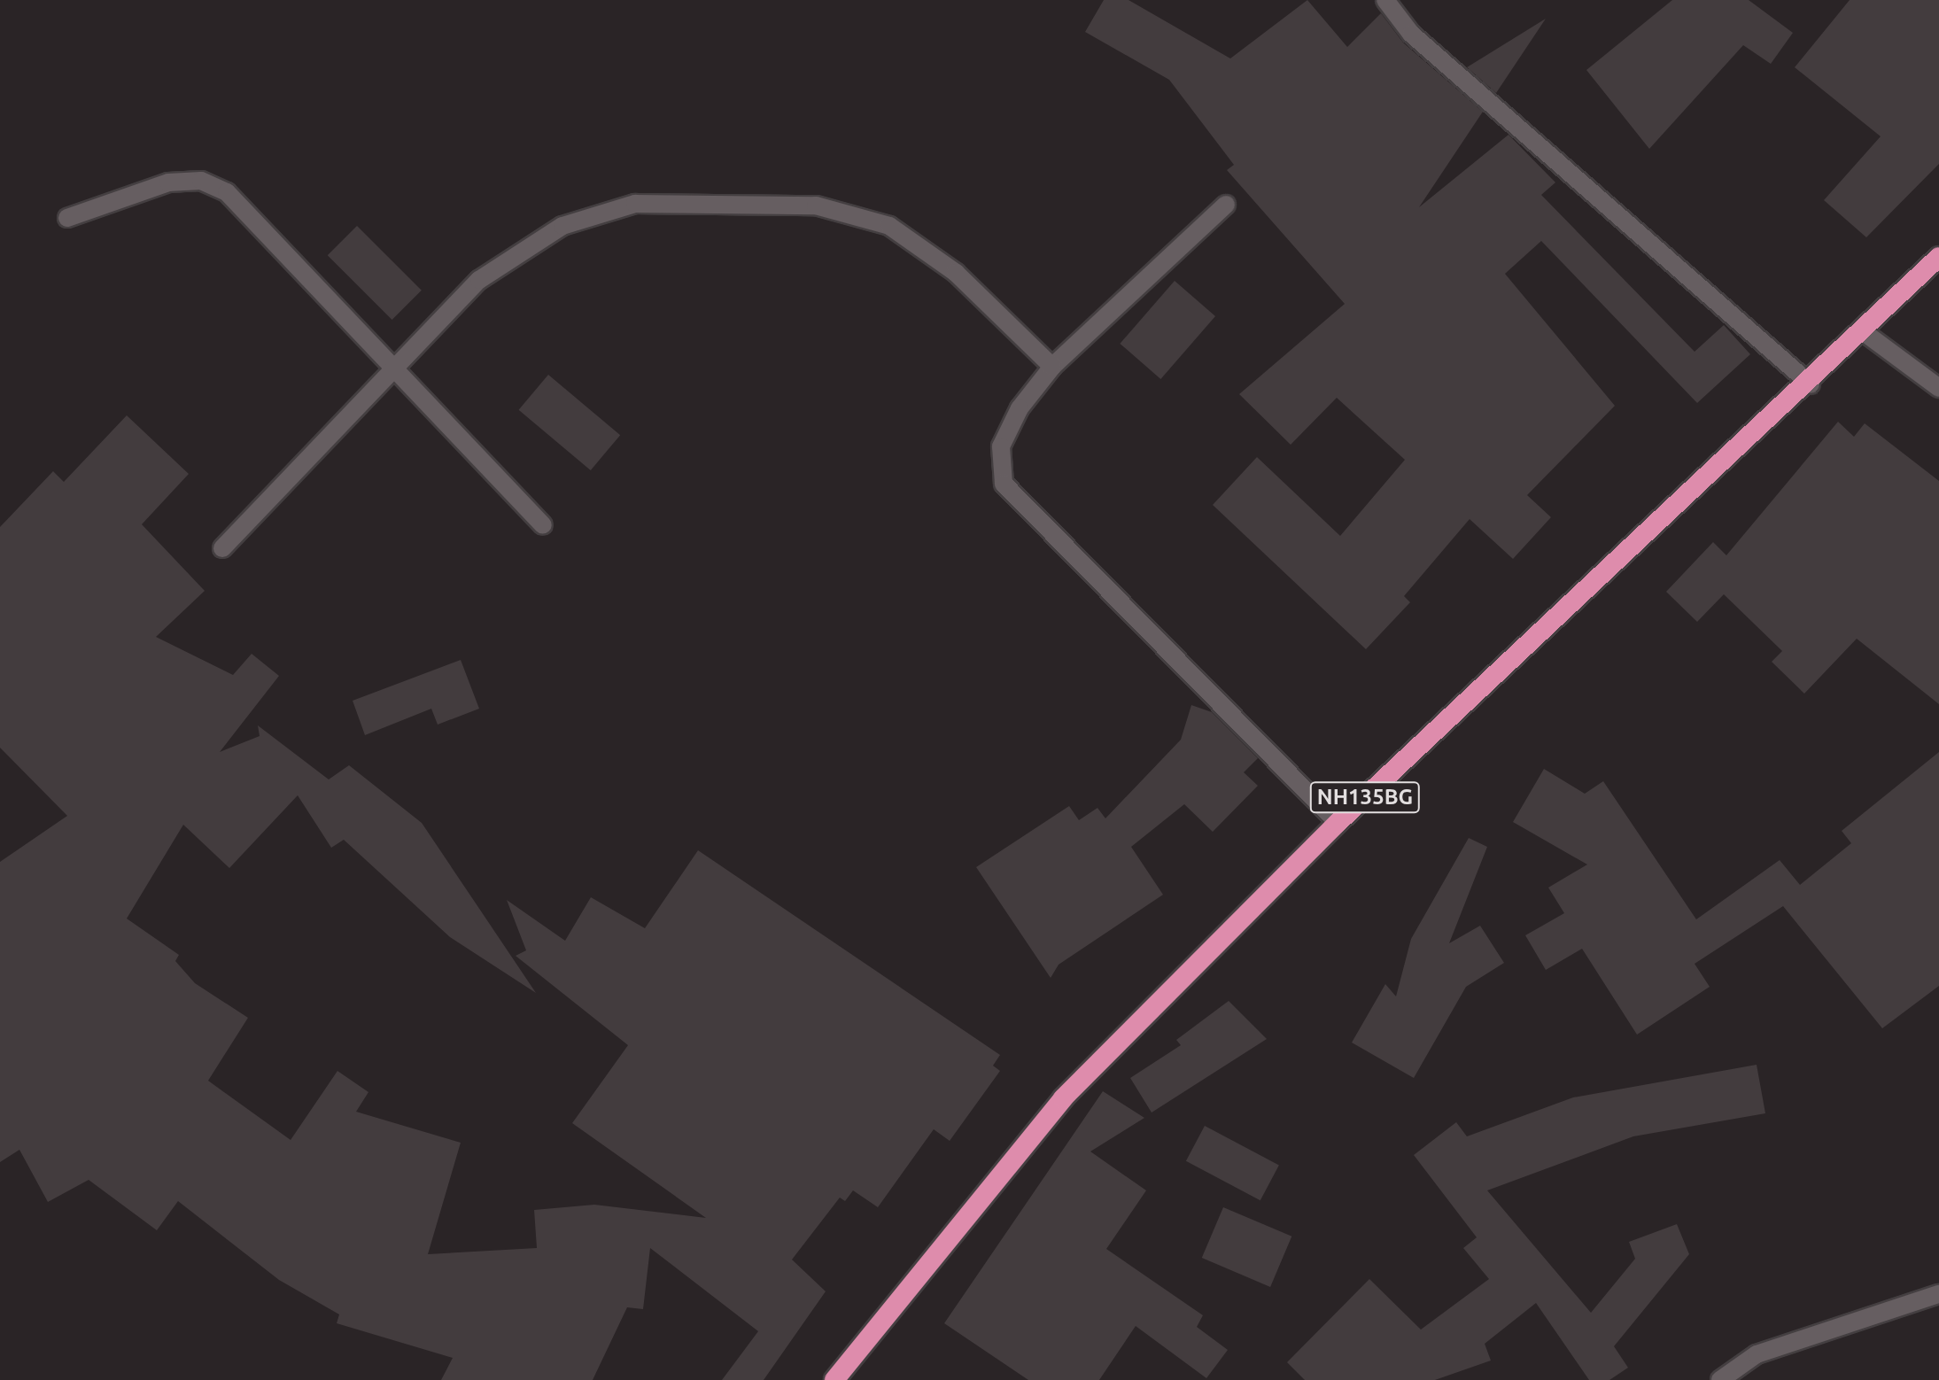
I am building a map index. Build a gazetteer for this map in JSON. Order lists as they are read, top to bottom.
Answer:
{
  "streets": {
    "highway": ["NH135BG"]
  }
}
